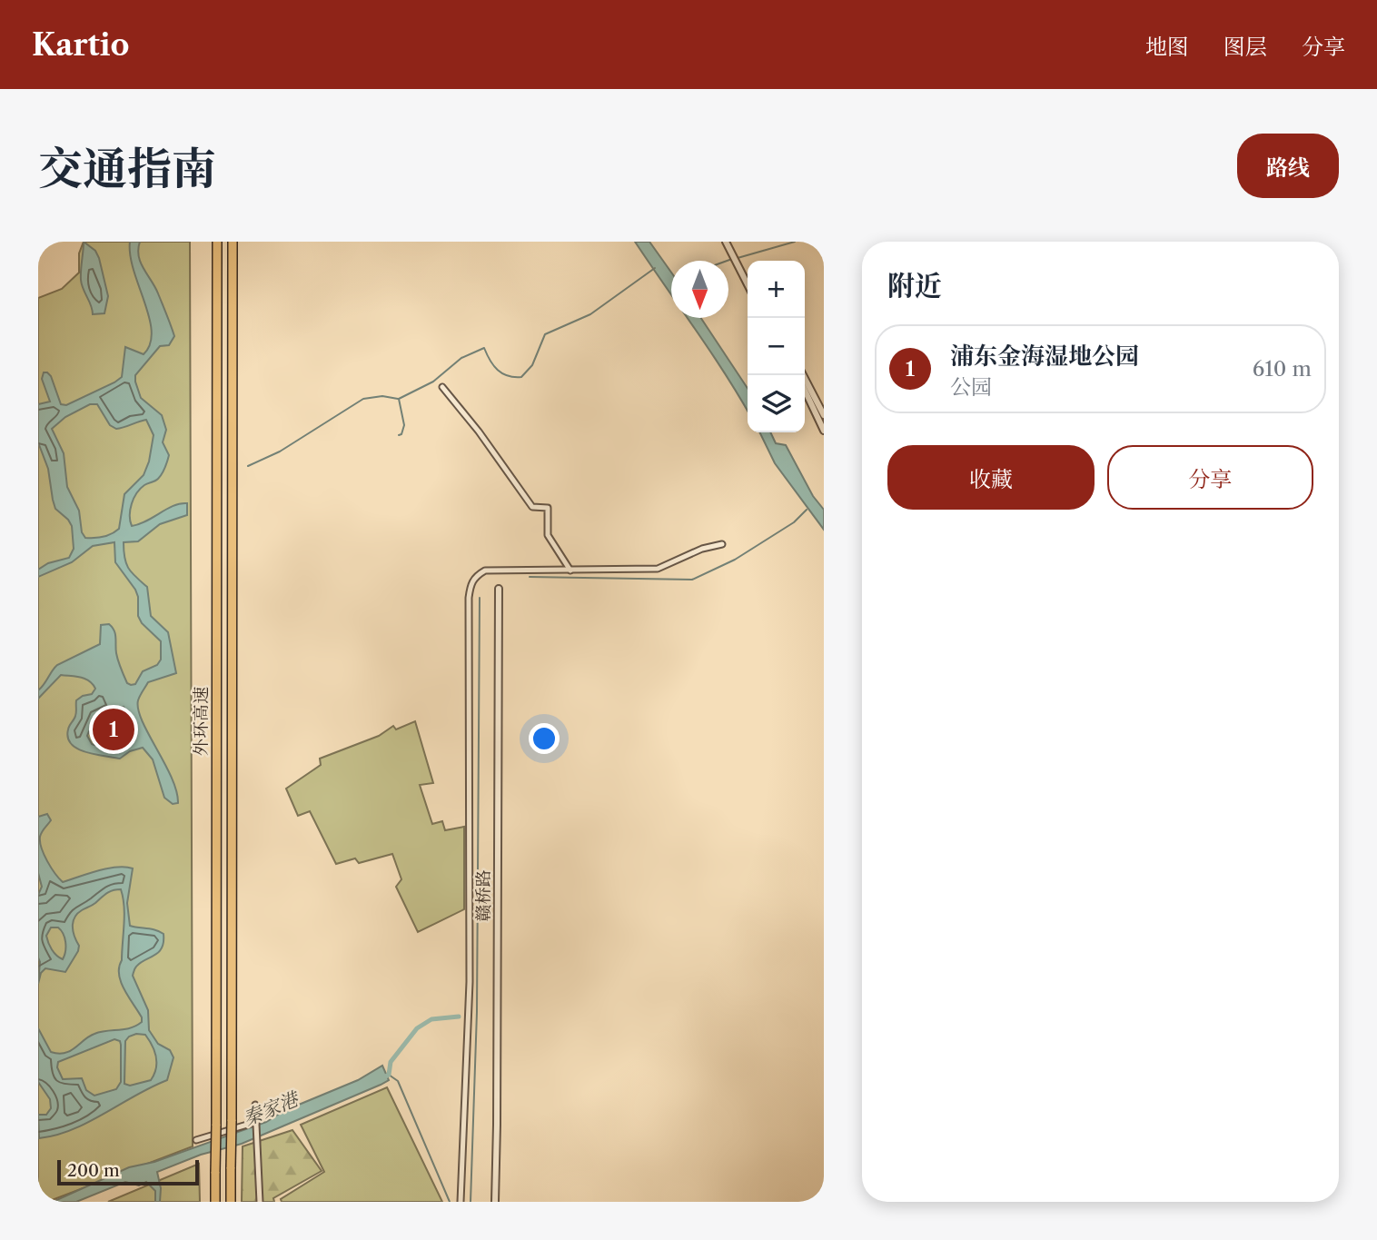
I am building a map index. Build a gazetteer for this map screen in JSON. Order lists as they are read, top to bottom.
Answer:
{
  "streets": {
    "highway": ["外环高速"],
    "street": ["赣桥路"]
  },
  "water": ["秦家港"],
  "scale_bar": "200 m",
  "north": "bottom",
  "page": {
    "header": "Kartio",
    "nav": ["地图", "图层", "分享"],
    "title": "交通指南",
    "buttons": [
      "路线",
      ["收藏", "分享"]
    ],
    "heading": "附近",
    "map_buttons": ["+", "−"],
    "list": [
      {
        "mark": "1",
        "name": "浦东金海湿地公园",
        "note": "公园",
        "value": "610 m"
      }
    ],
    "pins": "1",
    "scale": "200 m"
  }
}
